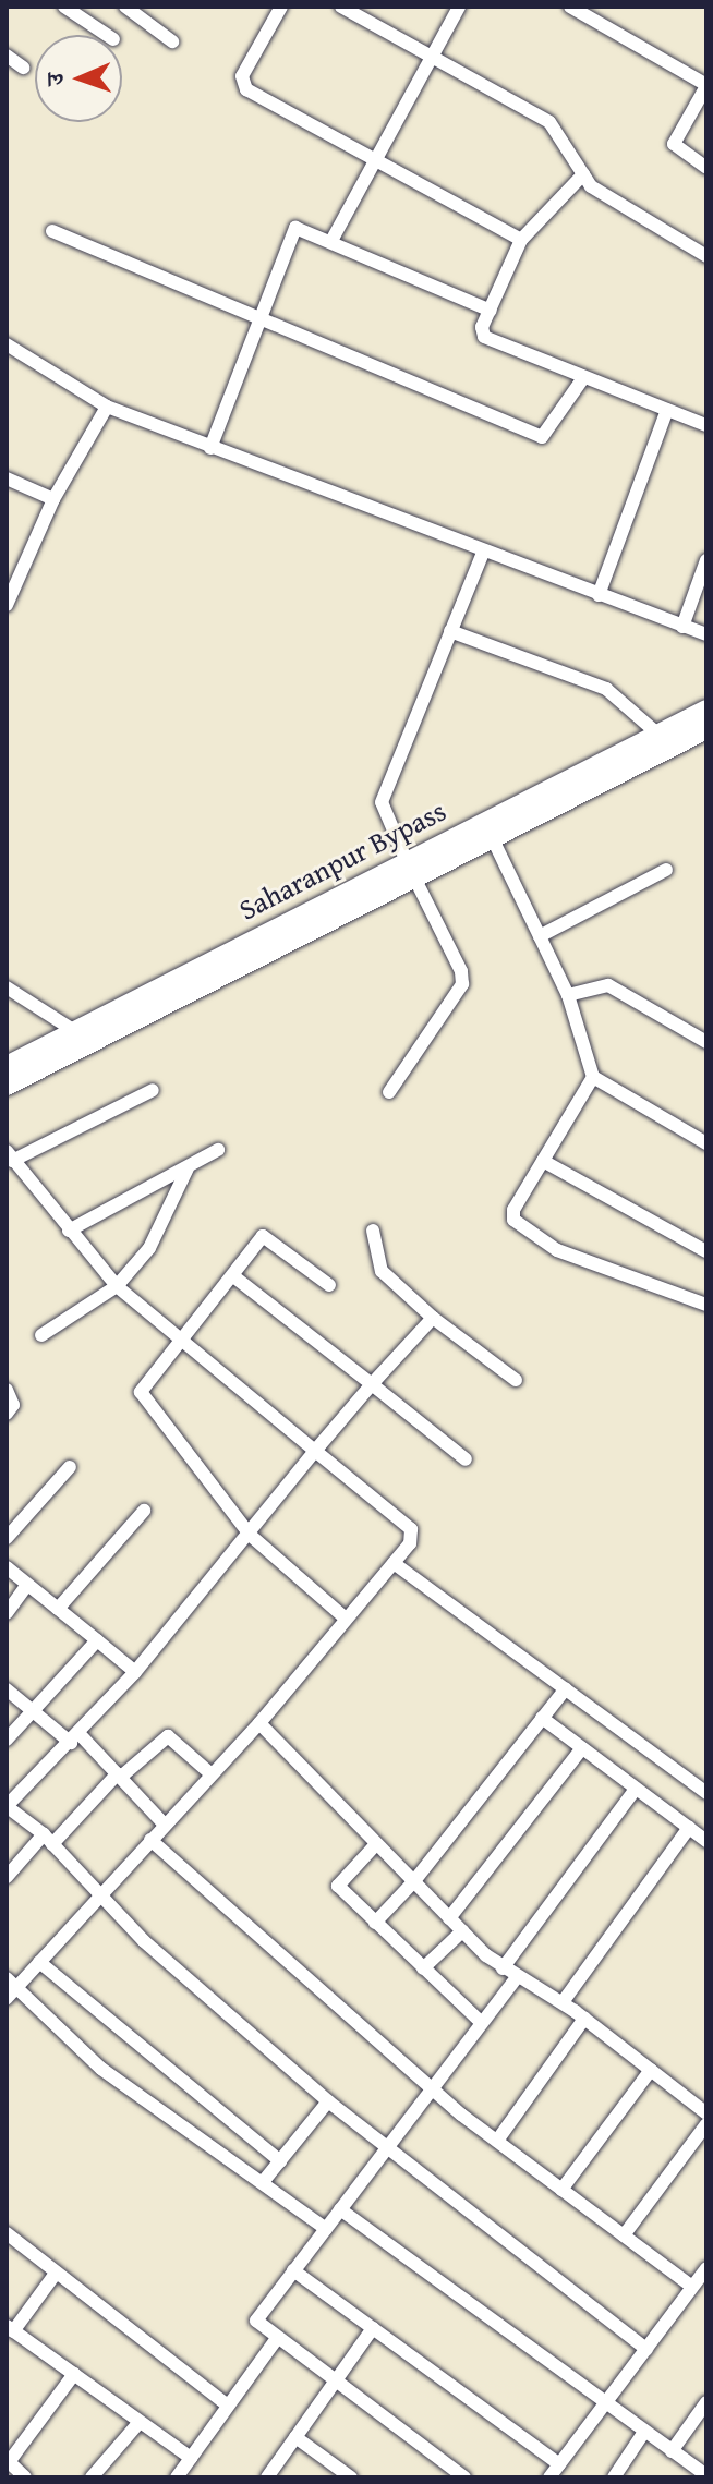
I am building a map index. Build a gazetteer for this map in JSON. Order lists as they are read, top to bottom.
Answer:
{
  "streets": {
    "main road": ["Saharanpur Bypass"]
  },
  "north": "left"
}
